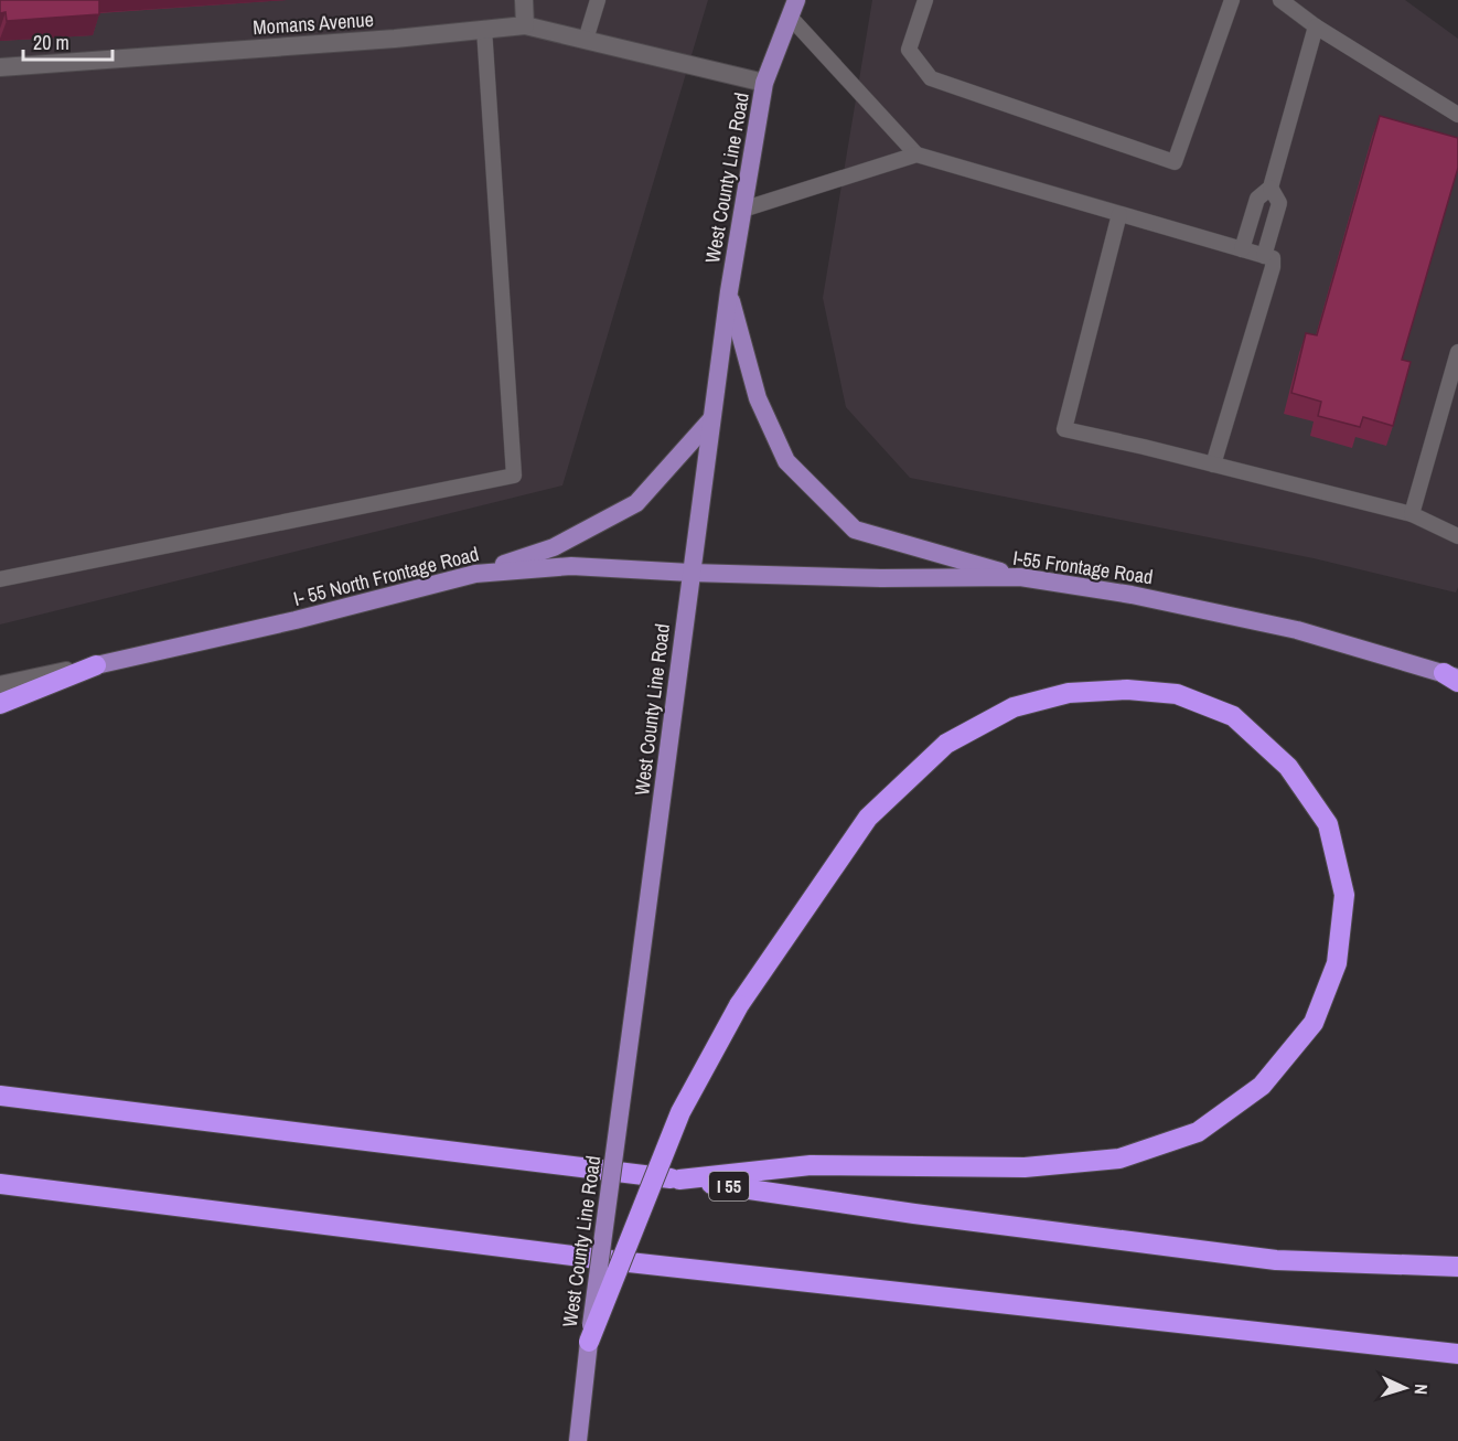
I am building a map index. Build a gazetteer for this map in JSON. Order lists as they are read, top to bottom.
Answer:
{
  "streets": {
    "highway": ["I 55"],
    "main road": ["West County Line Road", "I-55 Frontage Road", "I- 55 North Frontage Road"],
    "street": ["Momans Avenue"]
  },
  "crossings": [
    ["West County Line Road", "I-55 Frontage Road"],
    ["West County Line Road", "I- 55 North Frontage Road"],
    ["I-55 Frontage Road", "I- 55 North Frontage Road"]
  ],
  "scale_bar": "20 m",
  "north": "right"
}
